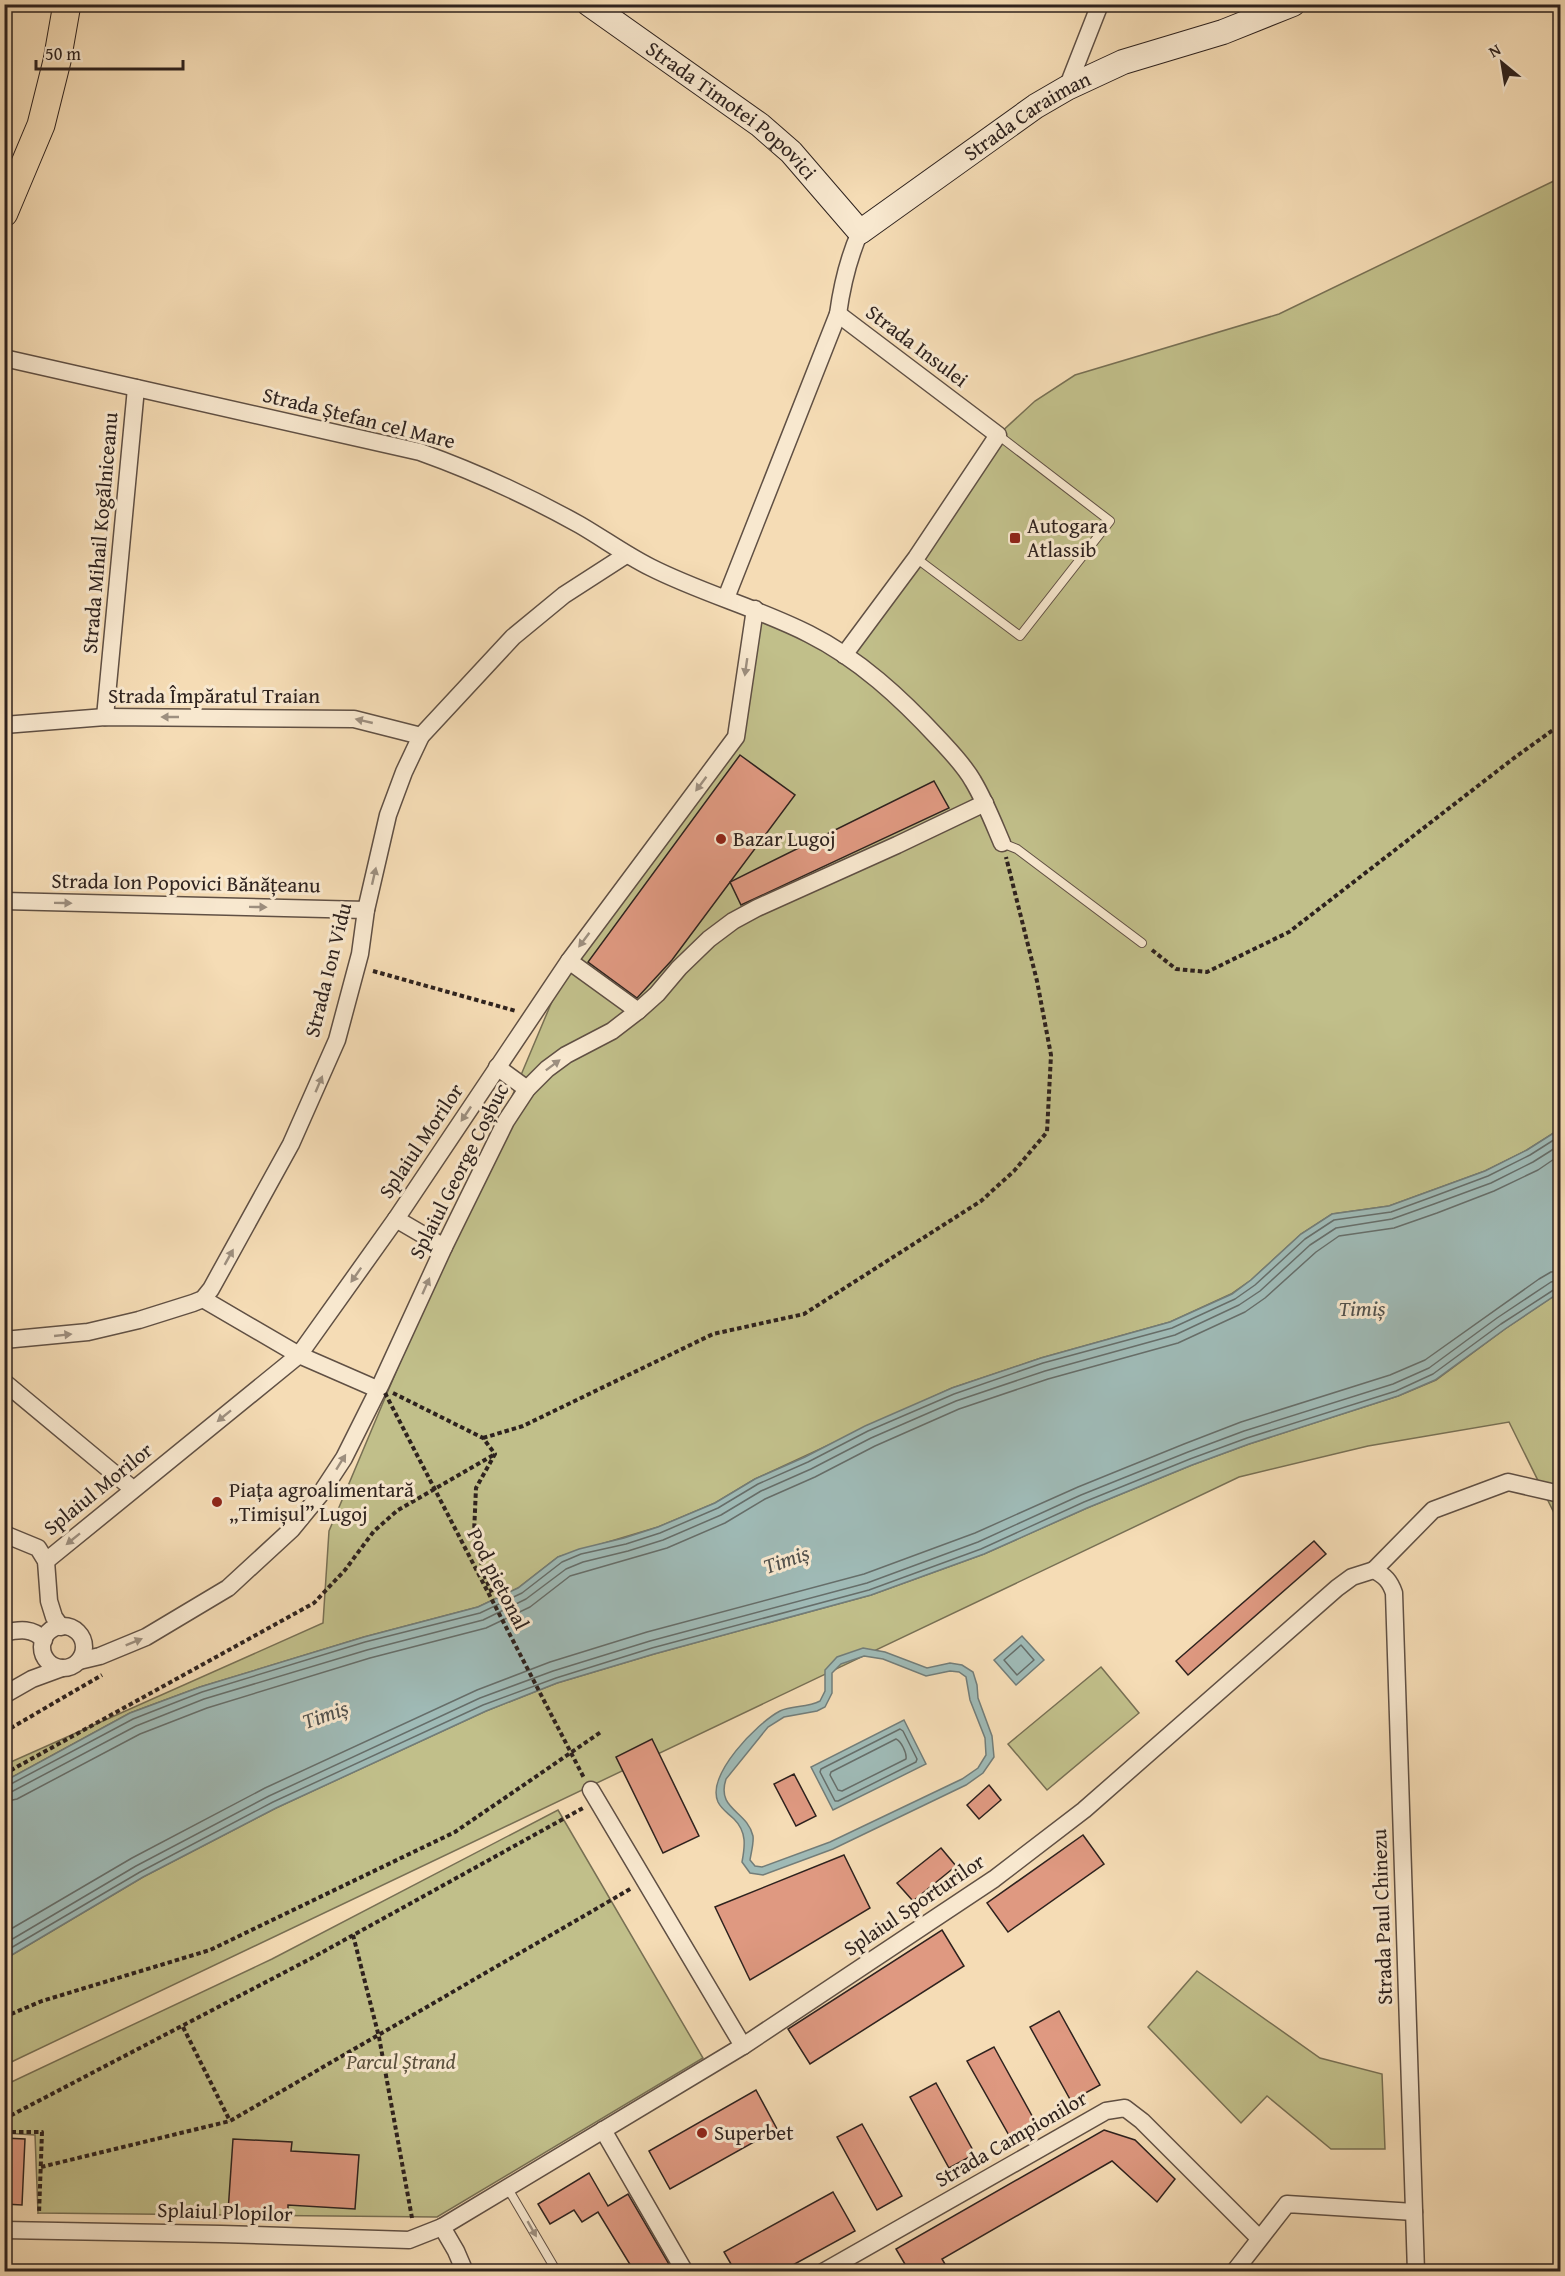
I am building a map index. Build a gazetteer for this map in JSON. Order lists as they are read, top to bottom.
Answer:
{
  "streets": {
    "main road": ["Strada Timotei Popovici", "Strada Caraiman"],
    "street": [
      "Strada Insulei",
      "Strada Ștefan cel Mare",
      "Strada Mihail Kogălniceanu",
      "Strada Împăratul Traian",
      "Strada Ion Popovici Bănățeanu",
      "Strada Ion Vidu",
      "Splaiul Morilor",
      "Splaiul George Coșbuc",
      "Splaiul Sporturilor",
      "Strada Paul Chinezu",
      "Strada Campionilor",
      "Splaiul Plopilor"
    ],
    "path": ["Pod pietonal"]
  },
  "crossings": [
    ["Strada Timotei Popovici", "Strada Caraiman"],
    ["Strada Insulei", "Strada Ștefan cel Mare"],
    ["Strada Ștefan cel Mare", "Strada Mihail Kogălniceanu"],
    ["Strada Ștefan cel Mare", "Strada Ion Vidu"],
    ["Strada Ștefan cel Mare", "Splaiul Morilor"],
    ["Strada Ștefan cel Mare", "Splaiul George Coșbuc"],
    ["Strada Mihail Kogălniceanu", "Strada Împăratul Traian"],
    ["Strada Împăratul Traian", "Strada Ion Vidu"],
    ["Strada Ion Popovici Bănățeanu", "Strada Ion Vidu"],
    ["Splaiul Morilor", "Splaiul George Coșbuc"],
    ["Splaiul George Coșbuc", "Pod pietonal"],
    ["Splaiul Sporturilor", "Strada Paul Chinezu"],
    ["Splaiul Sporturilor", "Splaiul Plopilor"]
  ],
  "one_way": [
    "Strada Împăratul Traian",
    "Strada Ion Popovici Bănățeanu",
    "Strada Ion Vidu",
    "Splaiul Morilor",
    "Splaiul George Coșbuc"
  ],
  "water": ["Timiș"],
  "parks": ["Parcul Ștrand"],
  "places": {
    "transit": ["Autogara Atlassib"],
    "other": ["Bazar Lugoj", "Piața agroalimentară „Timișul” Lugoj", "Superbet"]
  },
  "scale_bar": "50 m",
  "north": "top left"
}
